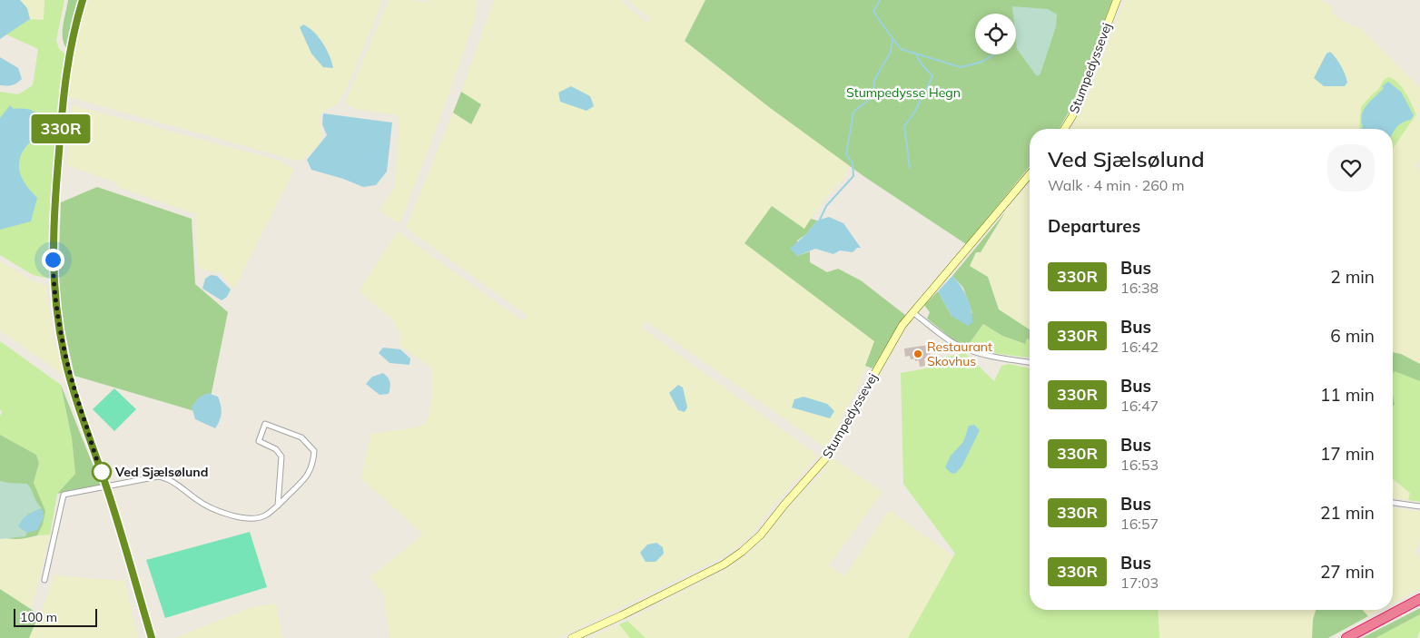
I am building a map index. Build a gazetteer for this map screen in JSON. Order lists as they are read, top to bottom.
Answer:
{
  "streets": {
    "street": ["Stumpedyssevej"]
  },
  "parks": ["Stumpedysse Hegn"],
  "places": ["Restaurant Skovhus", "Ved Sjælsølund"],
  "lines": ["bus line 330R"],
  "scale_bar": "100 m",
  "page": {
    "on_map": "330R",
    "heading": [
      ["Ved Sjælsølund", "Walk · 4 min · 260 m"],
      "Departures"
    ],
    "list": [
      {
        "mark": "330R",
        "name": "Bus",
        "note": "16:38",
        "value": "2 min"
      },
      {
        "mark": "330R",
        "name": "Bus",
        "note": "16:42",
        "value": "6 min"
      },
      {
        "mark": "330R",
        "name": "Bus",
        "note": "16:47",
        "value": "11 min"
      },
      {
        "mark": "330R",
        "name": "Bus",
        "note": "16:53",
        "value": "17 min"
      },
      {
        "mark": "330R",
        "name": "Bus",
        "note": "16:57",
        "value": "21 min"
      },
      {
        "mark": "330R",
        "name": "Bus",
        "note": "17:03",
        "value": "27 min"
      }
    ],
    "scale": "100 m"
  }
}
